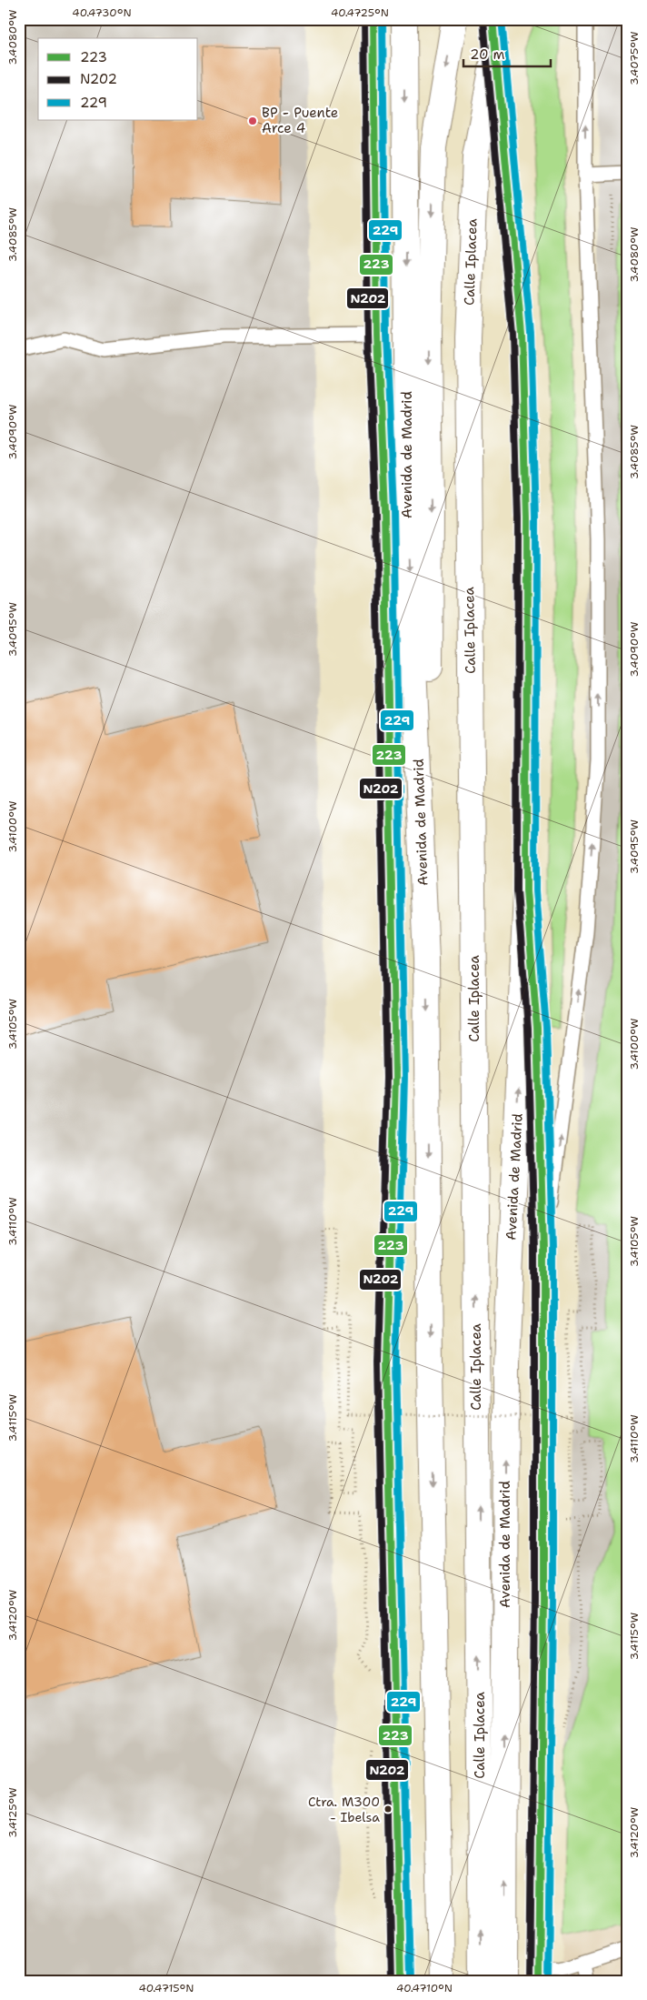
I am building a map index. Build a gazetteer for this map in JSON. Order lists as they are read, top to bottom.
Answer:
{
  "streets": {
    "main road": ["Calle Iplacea", "Avenida de Madrid"]
  },
  "places": ["BP - Puente Arce 4", "Ctra. M300 - Ibelsa"],
  "lines": ["transit line 223", "transit line N202", "transit line 229"],
  "legend": ["223", "N202", "229"],
  "scale_bar": "20 m",
  "coordinates": [
    "40.4730°N",
    "40.4725°N",
    "3.4080°W",
    "3.4075°W",
    "3.4085°W",
    "3.4090°W",
    "3.4095°W",
    "3.4100°W",
    "3.4105°W",
    "3.4110°W",
    "3.4115°W",
    "3.4120°W",
    "3.4125°W",
    "40.4715°N",
    "40.4710°N"
  ]
}
